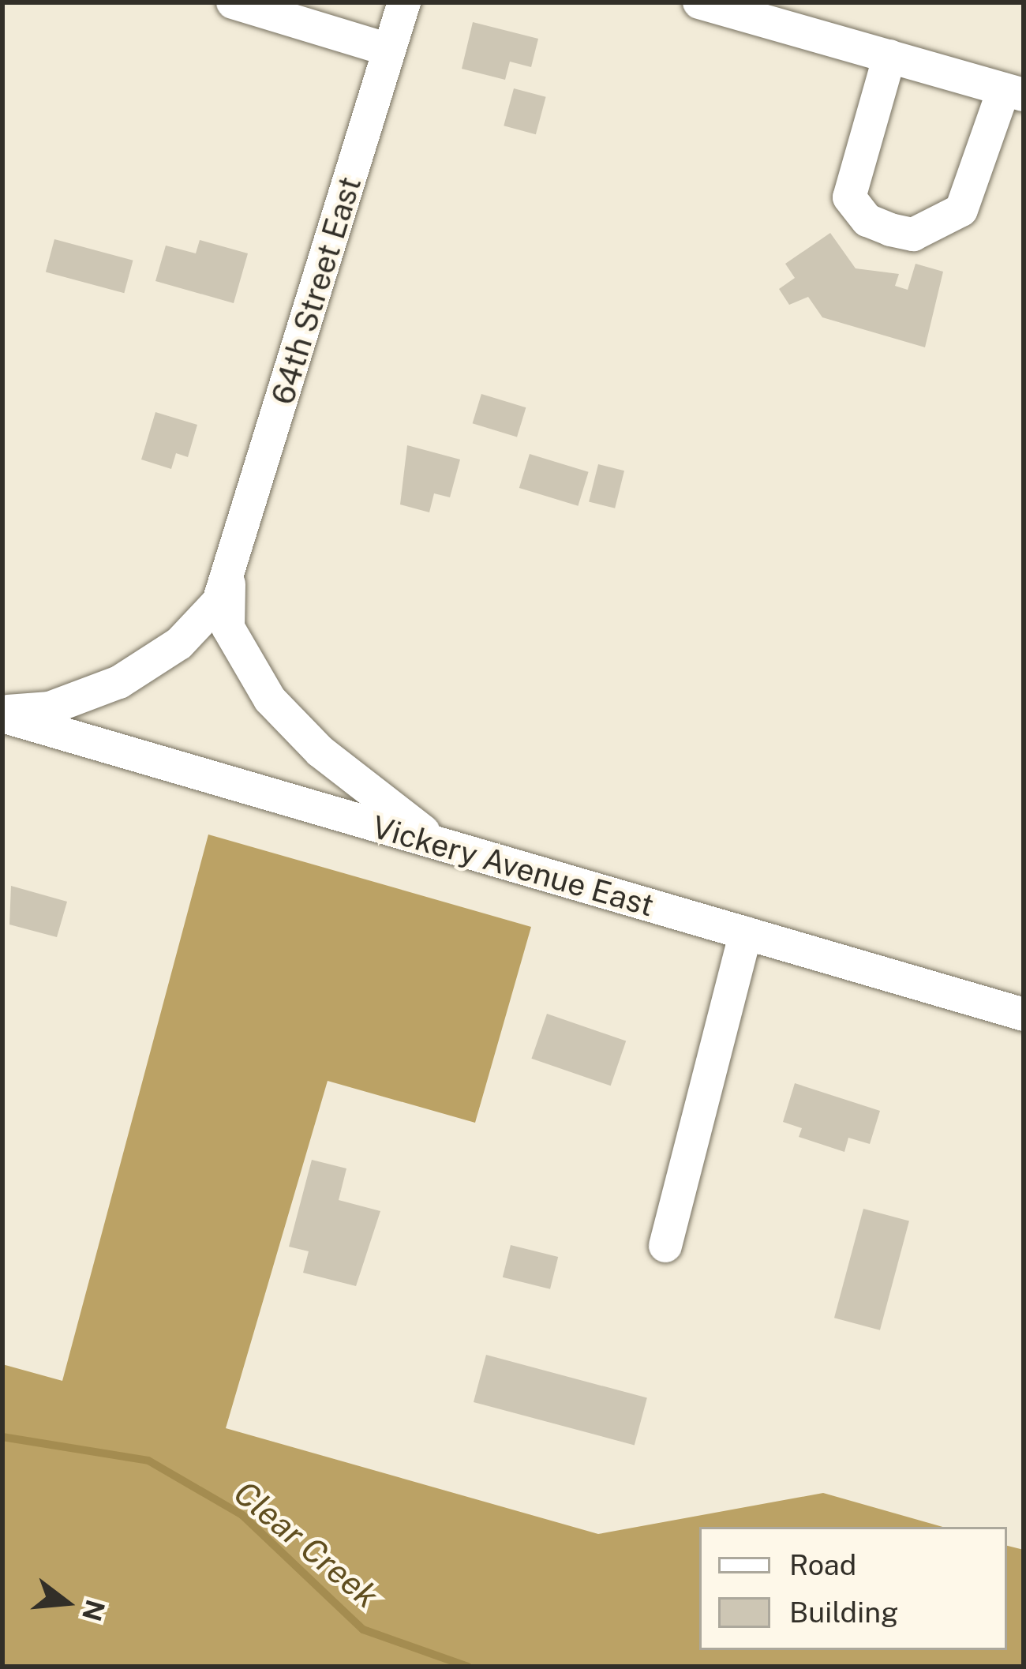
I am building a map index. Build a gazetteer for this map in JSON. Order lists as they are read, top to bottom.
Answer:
{
  "streets": {
    "street": ["64th Street East", "Vickery Avenue East"]
  },
  "crossings": [
    ["64th Street East", "Vickery Avenue East"]
  ],
  "water": ["Clear Creek"],
  "legend": ["Road", "Building"],
  "north": "right"
}
